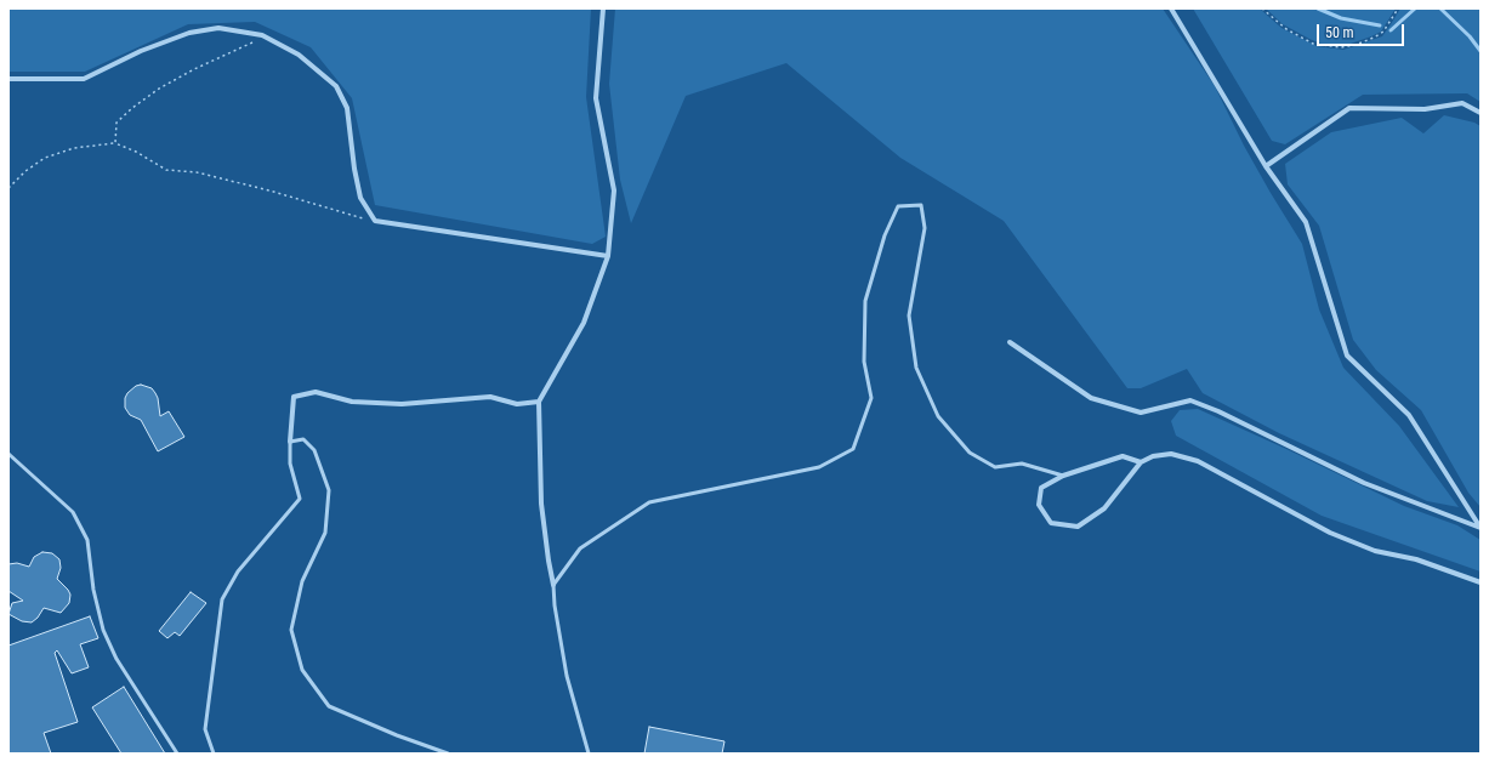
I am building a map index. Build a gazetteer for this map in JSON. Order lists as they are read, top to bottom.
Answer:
{
  "scale_bar": "50 m"
}
